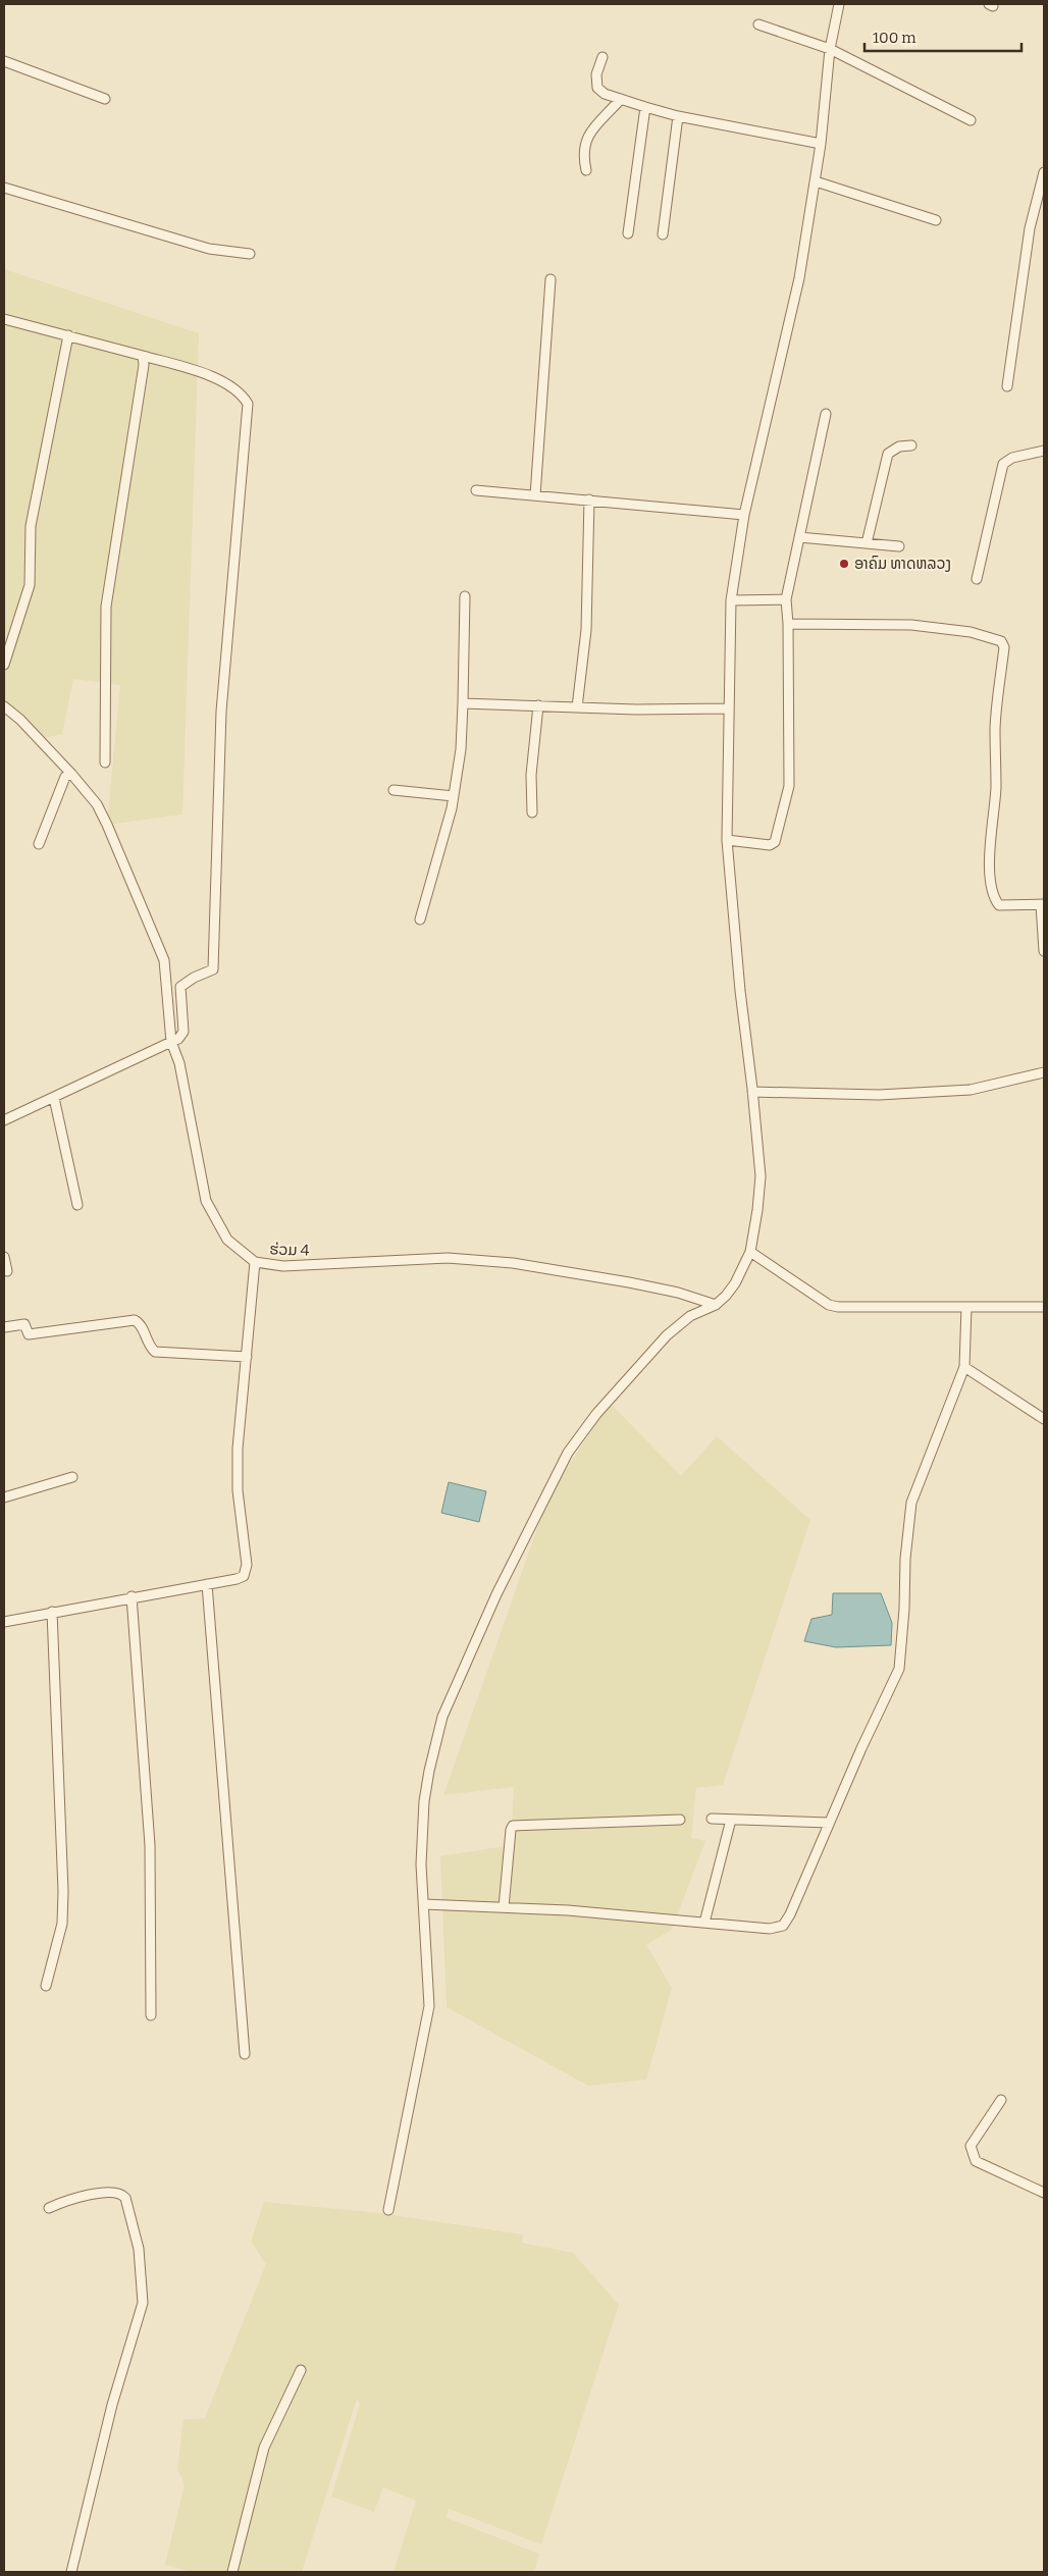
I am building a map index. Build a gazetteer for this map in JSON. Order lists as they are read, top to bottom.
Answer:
{
  "streets": {
    "street": ["ຮ່ວມ 4"]
  },
  "places": ["ອາຄົມ ທາດຫລວງ"],
  "scale_bar": "100 m"
}
